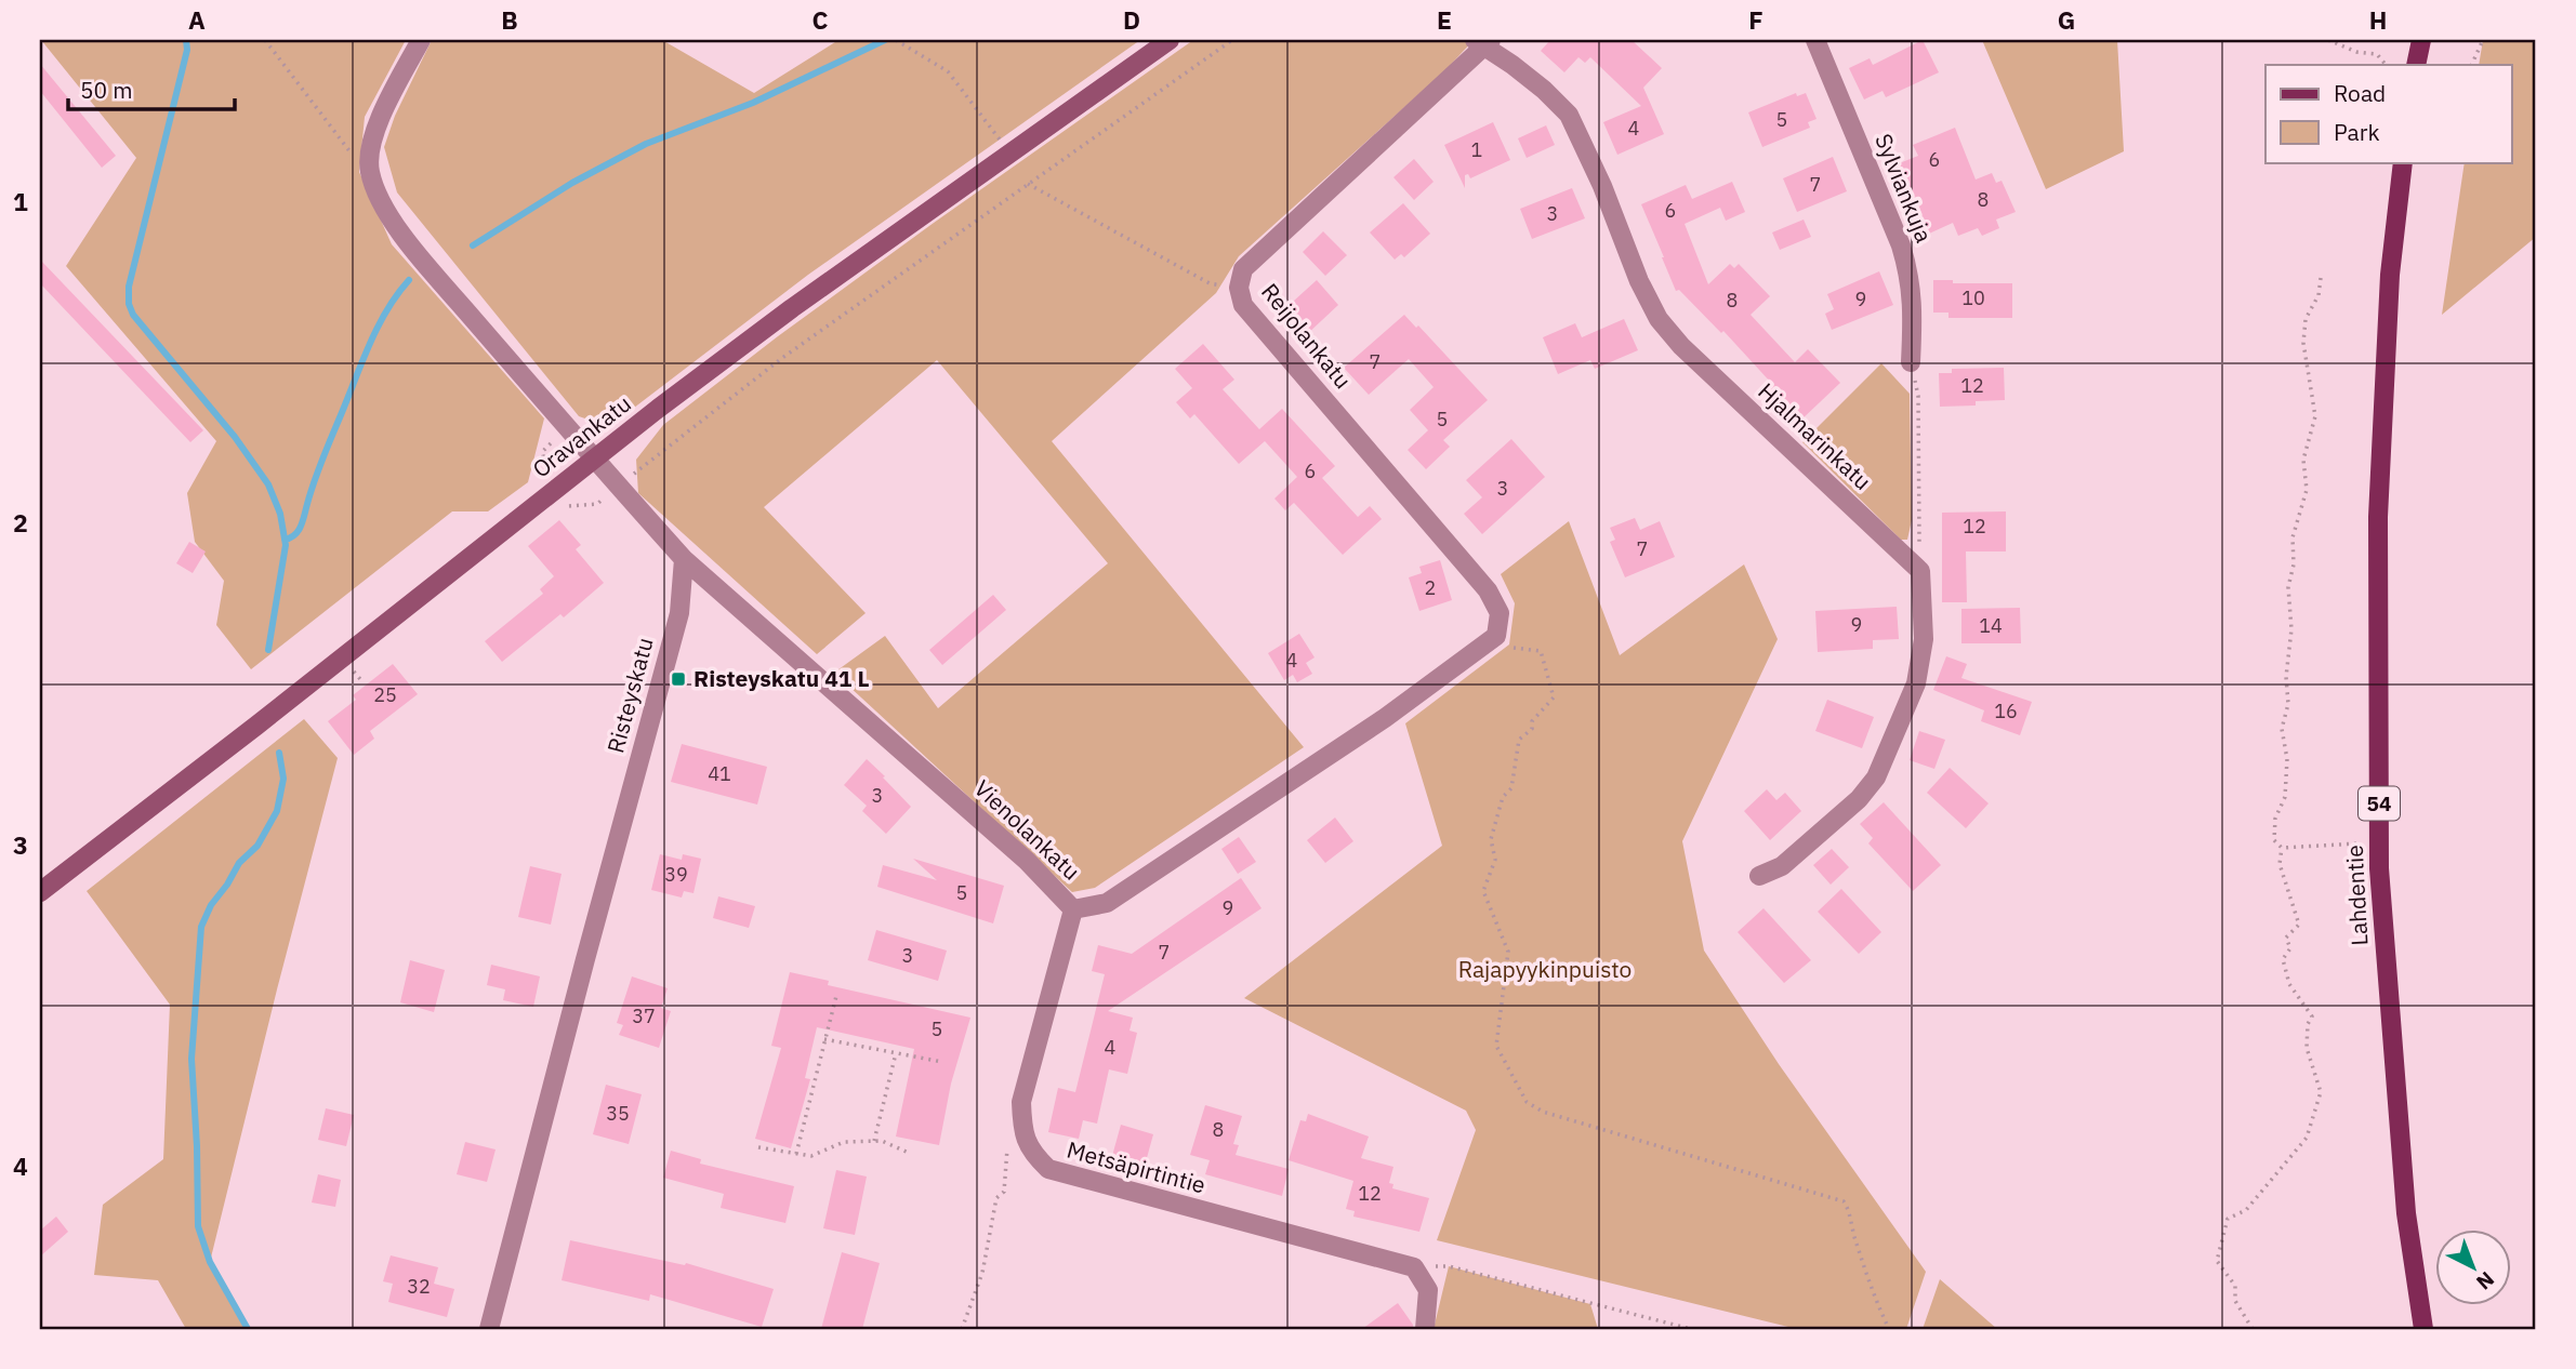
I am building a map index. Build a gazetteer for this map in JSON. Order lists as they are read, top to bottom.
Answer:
{
  "streets": {
    "main road": ["54", "Lahdentie"],
    "street": [
      "Sylviankuja",
      "Reijolankatu",
      "Oravankatu",
      "Hjalmarinkatu",
      "Risteyskatu",
      "Vienolankatu",
      "Metsäpirtintie"
    ]
  },
  "crossings": [
    ["Reijolankatu", "Hjalmarinkatu"],
    ["Reijolankatu", "Vienolankatu"],
    ["Risteyskatu", "Vienolankatu"],
    ["Vienolankatu", "Metsäpirtintie"]
  ],
  "parks": ["Rajapyykinpuisto"],
  "places": {
    "transit": ["Risteyskatu 41 L"]
  },
  "house_numbers": [
    "5",
    "4",
    "1",
    "6",
    "7",
    "8",
    "6",
    "3",
    "10",
    "9",
    "8",
    "7",
    "12",
    "5",
    "6",
    "3",
    "12",
    "7",
    "2",
    "9",
    "14",
    "4",
    "25",
    "16",
    "41",
    "3",
    "39",
    "5",
    "9",
    "7",
    "3",
    "37",
    "5",
    "4",
    "35",
    "8",
    "12",
    "32"
  ],
  "legend": ["Road", "Park"],
  "scale_bar": "50 m",
  "north": "bottom right",
  "grid": {
    "columns": [
      "A",
      "B",
      "C",
      "D",
      "E",
      "F",
      "G",
      "H"
    ],
    "rows": [
      "1",
      "2",
      "3",
      "4"
    ]
  }
}
